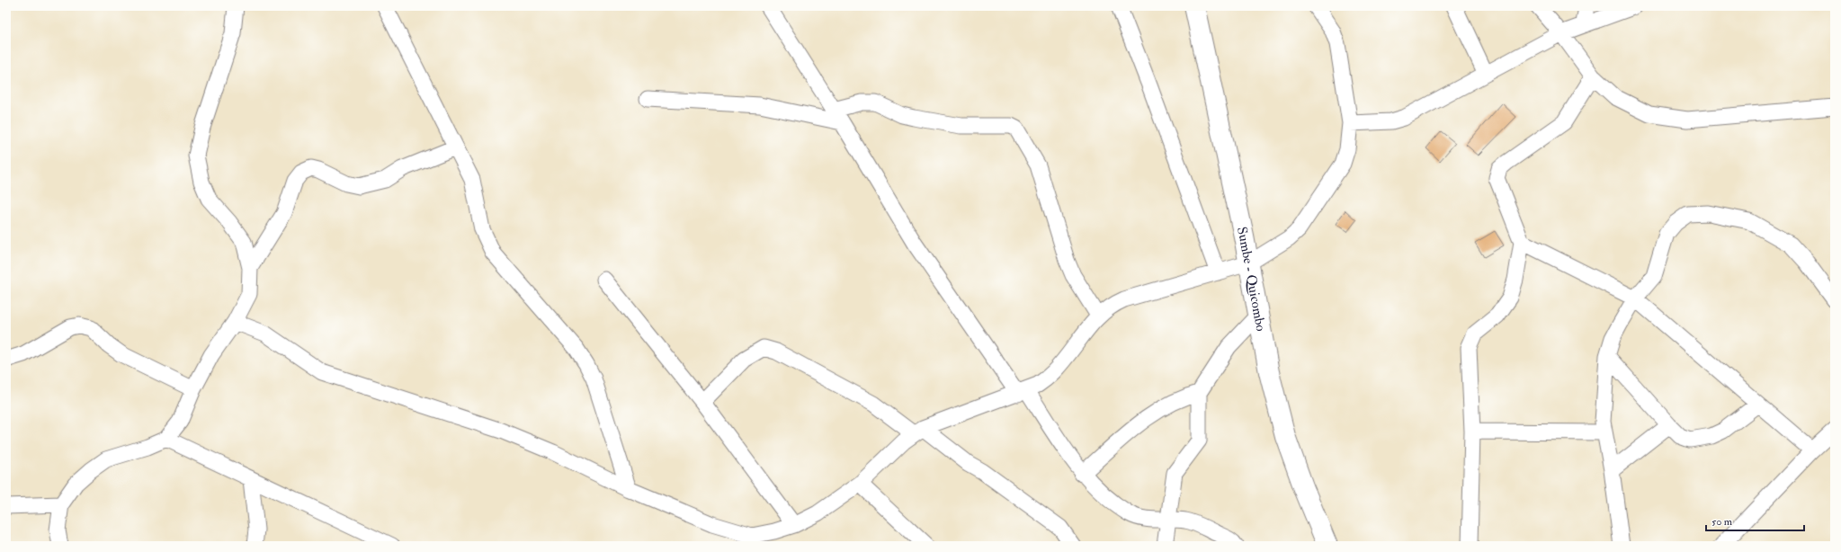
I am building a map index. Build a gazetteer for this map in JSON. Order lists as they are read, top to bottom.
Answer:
{
  "streets": {
    "main road": ["Sumbe - Quicombo"]
  },
  "scale_bar": "50 m"
}
